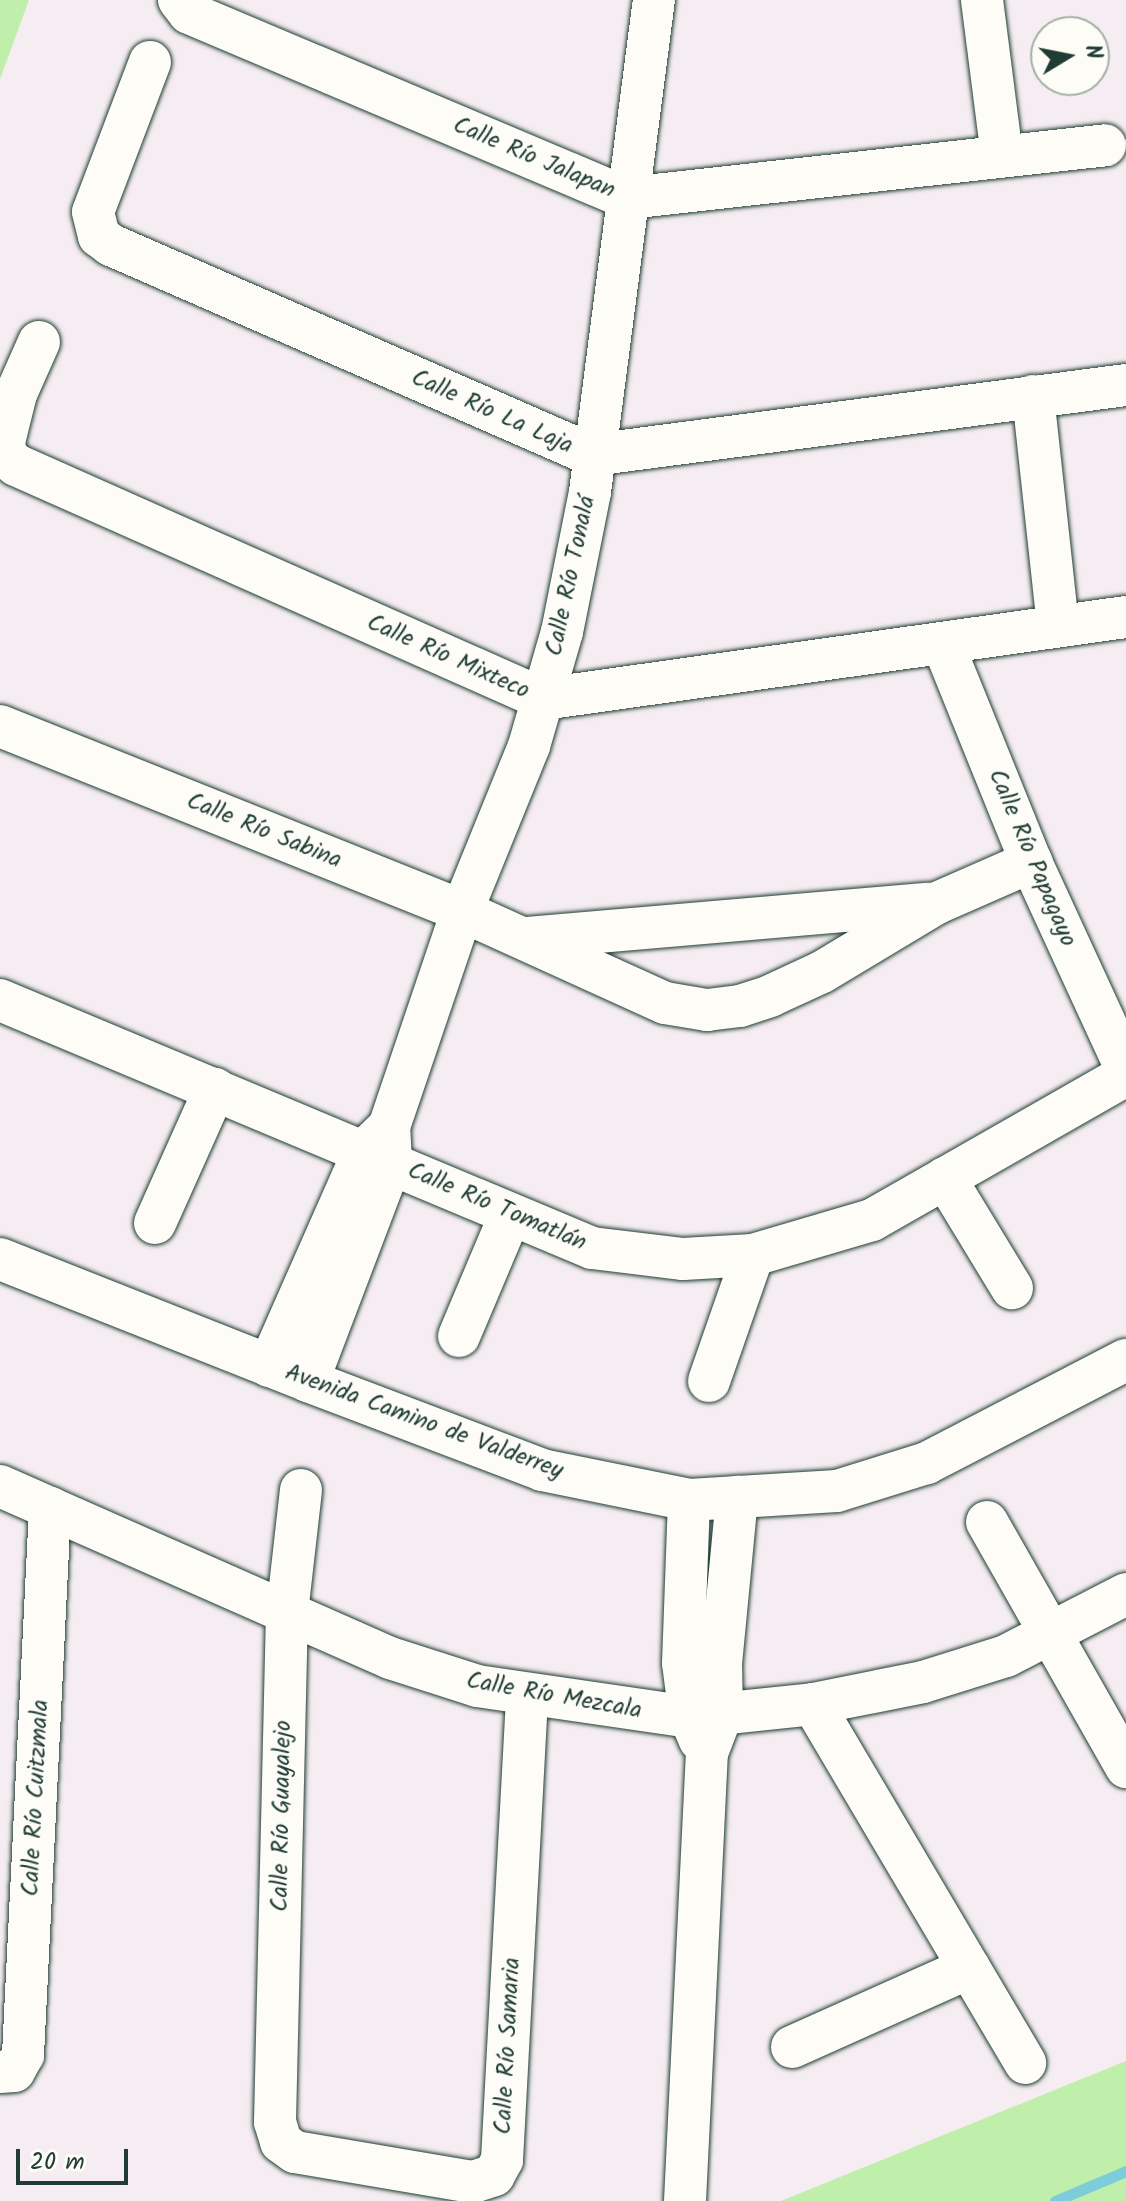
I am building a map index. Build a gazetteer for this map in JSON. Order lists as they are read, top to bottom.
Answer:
{
  "streets": {
    "street": [
      "Calle Río Jalapan",
      "Calle Río La Laja",
      "Calle Río Tonalá",
      "Calle Río Mixteco",
      "Calle Río Sabina",
      "Calle Río Papagayo",
      "Calle Río Tomatlán",
      "Avenida Camino de Valderrey",
      "Calle Río Mezcala",
      "Calle Río Cuitzmala",
      "Calle Río Guayalejo",
      "Calle Río Samaria"
    ]
  },
  "crossings": [
    ["Calle Río Jalapan", "Calle Río Tonalá"],
    ["Calle Río La Laja", "Calle Río Tonalá"],
    ["Calle Río Tonalá", "Calle Río Mixteco"],
    ["Calle Río Tonalá", "Calle Río Sabina"],
    ["Calle Río Tonalá", "Calle Río Tomatlán"],
    ["Calle Río Tonalá", "Avenida Camino de Valderrey"],
    ["Calle Río Mixteco", "Calle Río Papagayo"],
    ["Calle Río Sabina", "Calle Río Papagayo"],
    ["Calle Río Papagayo", "Calle Río Tomatlán"],
    ["Calle Río Mezcala", "Calle Río Cuitzmala"],
    ["Calle Río Mezcala", "Calle Río Guayalejo"],
    ["Calle Río Mezcala", "Calle Río Samaria"],
    ["Calle Río Guayalejo", "Calle Río Samaria"]
  ],
  "scale_bar": "20 m",
  "north": "right"
}
